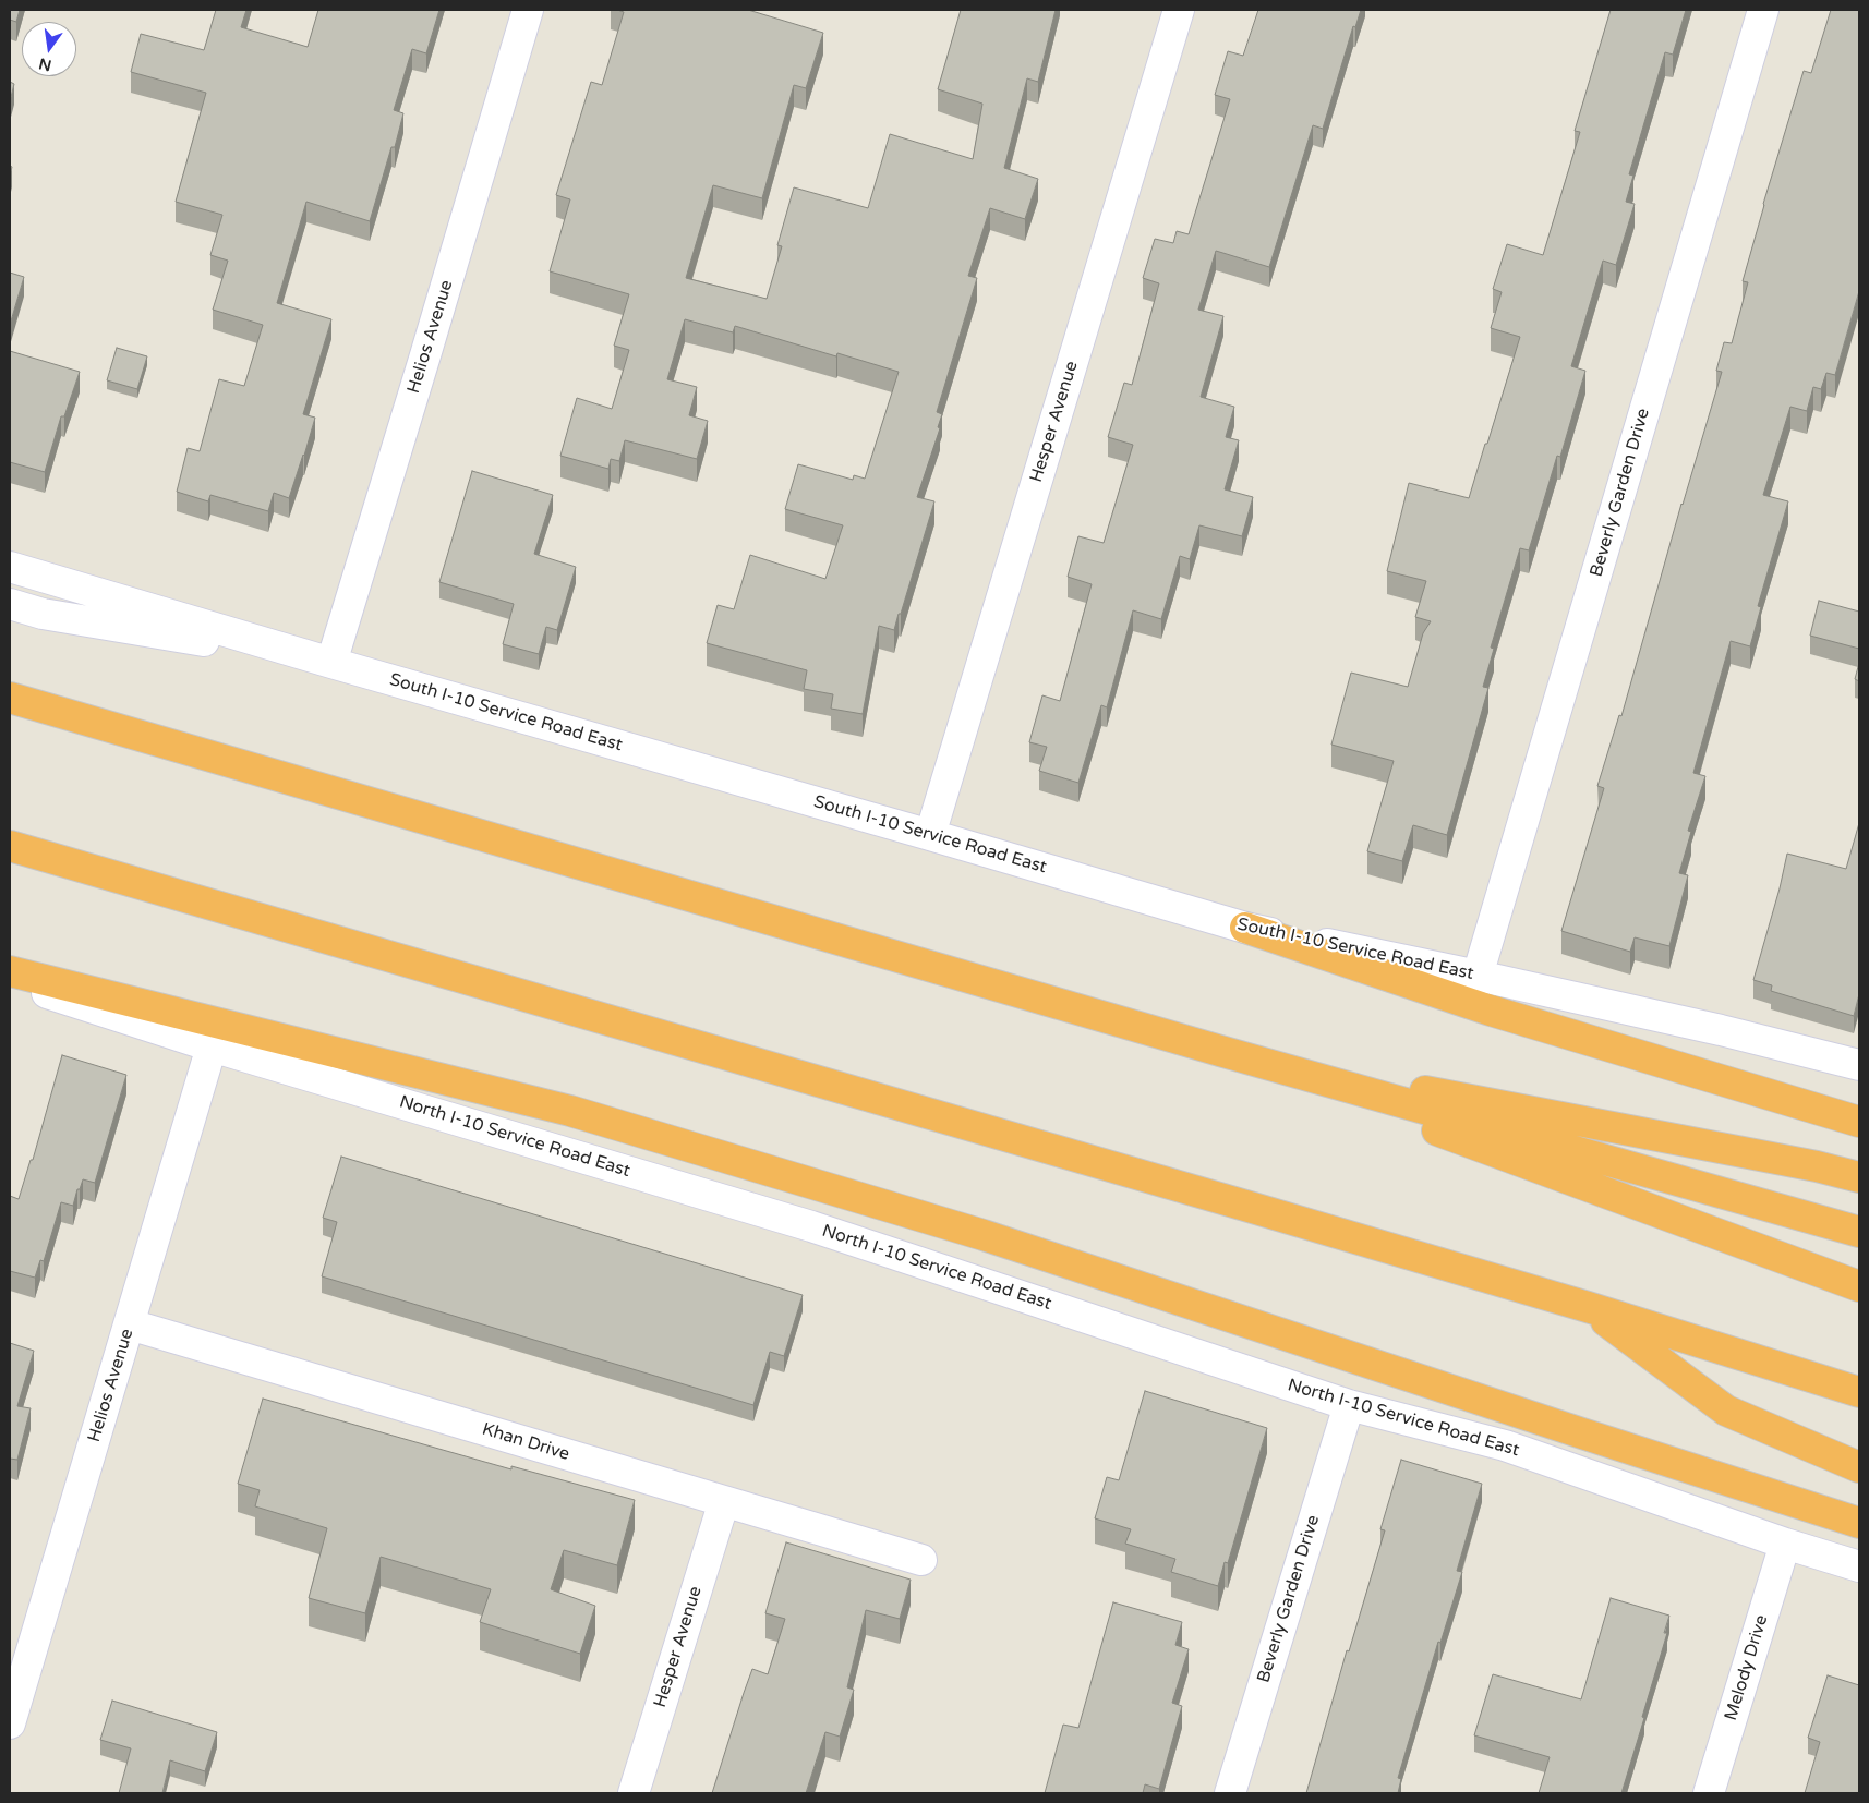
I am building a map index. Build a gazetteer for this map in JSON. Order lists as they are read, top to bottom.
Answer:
{
  "streets": {
    "street": [
      "Helios Avenue",
      "Hesper Avenue",
      "Beverly Garden Drive",
      "South I-10 Service Road East",
      "North I-10 Service Road East",
      "Khan Drive",
      "Melody Drive"
    ]
  },
  "crossings": [
    ["Helios Avenue", "South I-10 Service Road East"],
    ["Helios Avenue", "North I-10 Service Road East"],
    ["Helios Avenue", "Khan Drive"],
    ["Hesper Avenue", "South I-10 Service Road East"],
    ["Hesper Avenue", "Khan Drive"],
    ["Beverly Garden Drive", "South I-10 Service Road East"],
    ["Beverly Garden Drive", "North I-10 Service Road East"],
    ["North I-10 Service Road East", "Melody Drive"]
  ],
  "north": "bottom"
}
